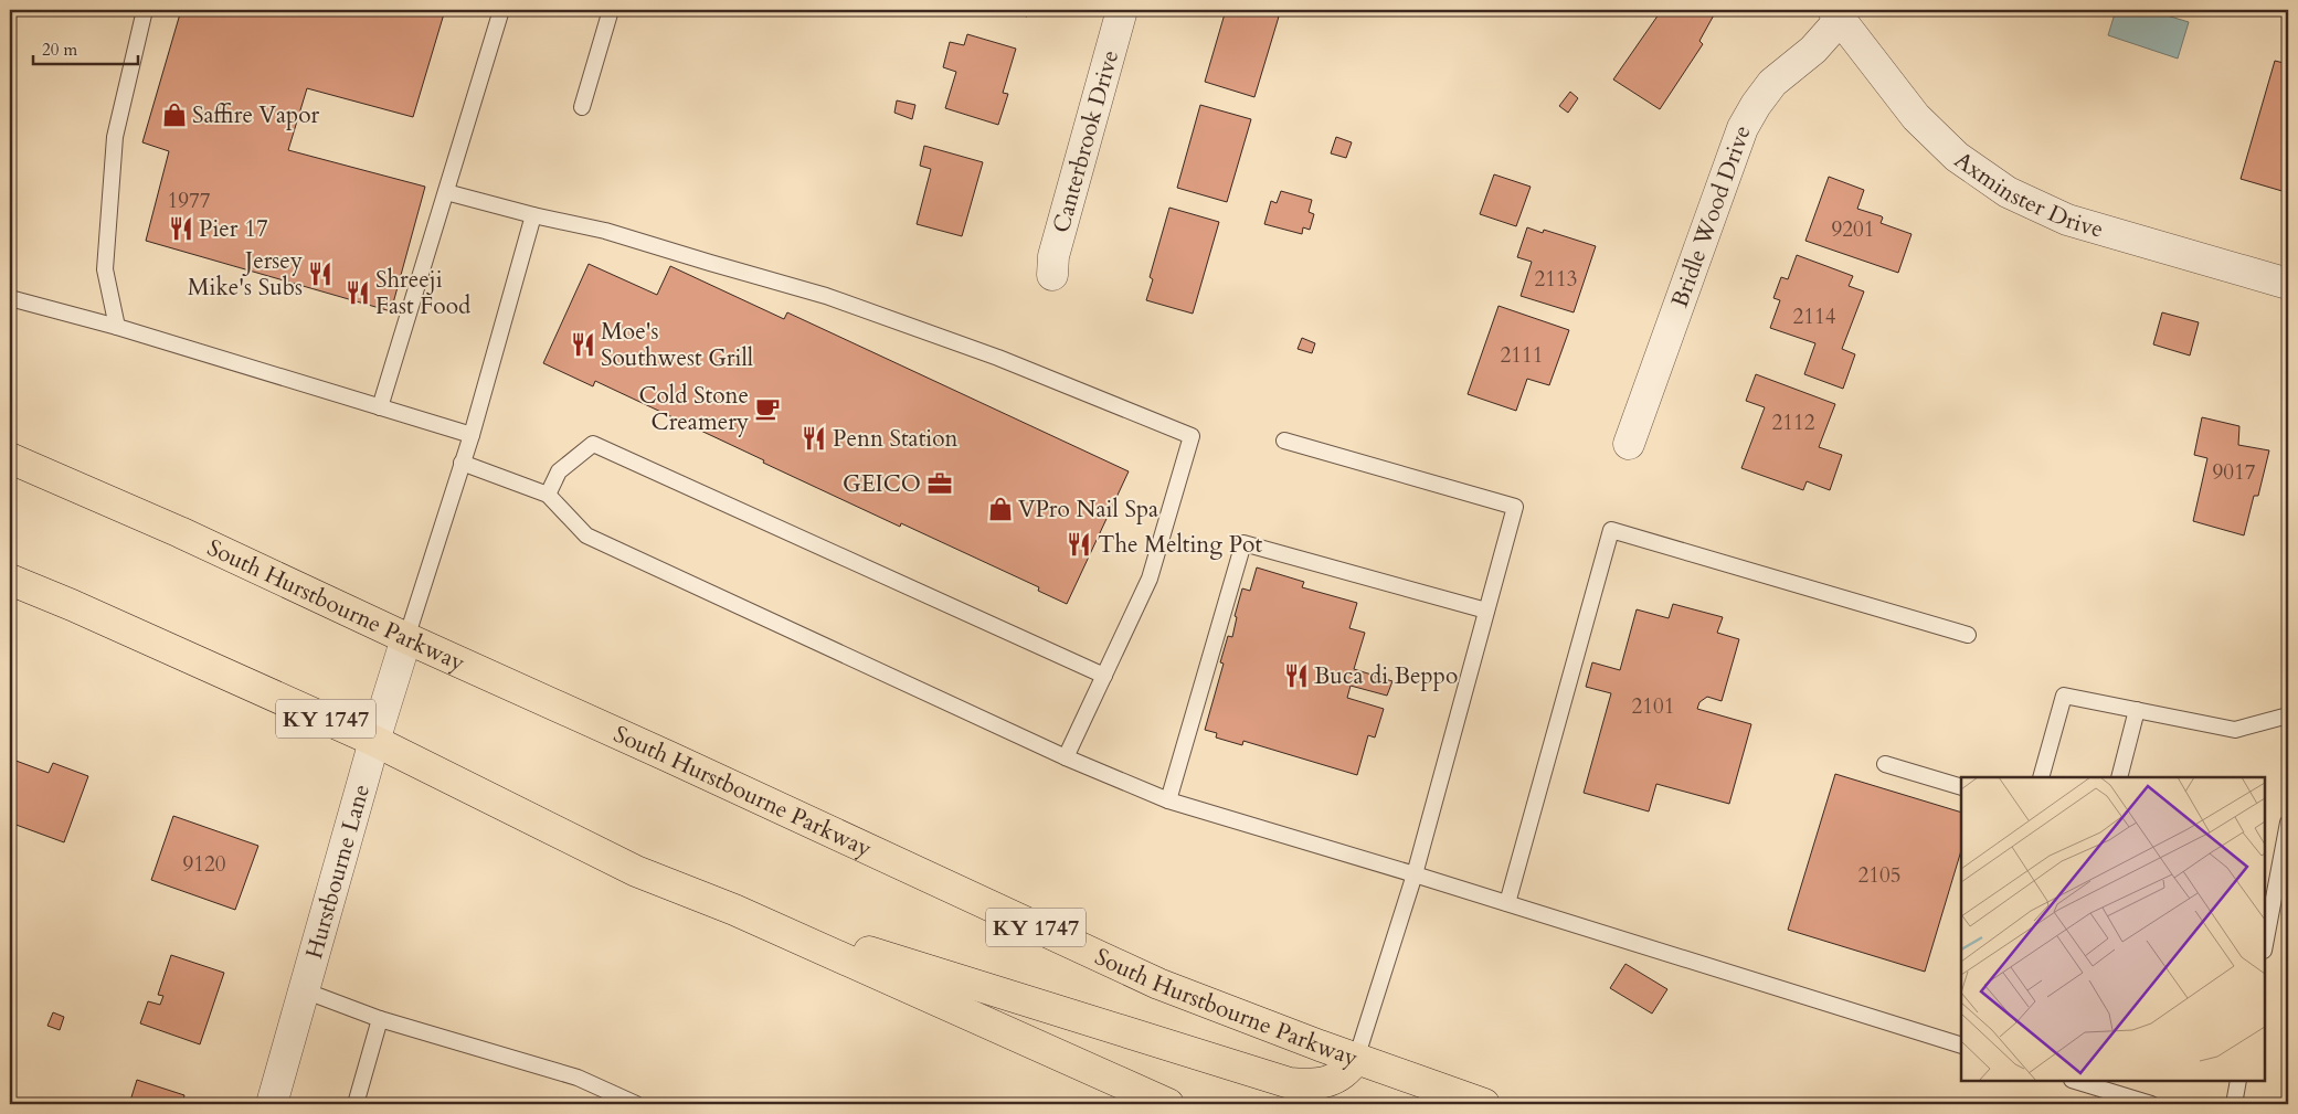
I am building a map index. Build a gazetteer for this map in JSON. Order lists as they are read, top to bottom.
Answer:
{
  "streets": {
    "main road": ["South Hurstbourne Parkway", "KY 1747"],
    "street": [
      "Canterbrook Drive",
      "Axminster Drive",
      "Bridle Wood Drive",
      "Hurstbourne Lane"
    ]
  },
  "crossings": [
    ["Axminster Drive", "Bridle Wood Drive"],
    ["South Hurstbourne Parkway", "Hurstbourne Lane"],
    ["KY 1747", "Hurstbourne Lane"]
  ],
  "places": {
    "shop": ["Saffire Vapor", "VPro Nail Spa"],
    "restaurant": [
      "Pier 17",
      "Jersey Mike's Subs",
      "Shreeji Fast Food",
      "Moe's Southwest Grill",
      "Penn Station",
      "The Melting Pot",
      "Buca di Beppo"
    ],
    "cafe": ["Cold Stone Creamery"],
    "office": ["GEICO"]
  },
  "house_numbers": [
    "1977",
    "9201",
    "2113",
    "2114",
    "2111",
    "2112",
    "9017",
    "2101",
    "9120",
    "2105"
  ],
  "scale_bar": "20 m"
}
